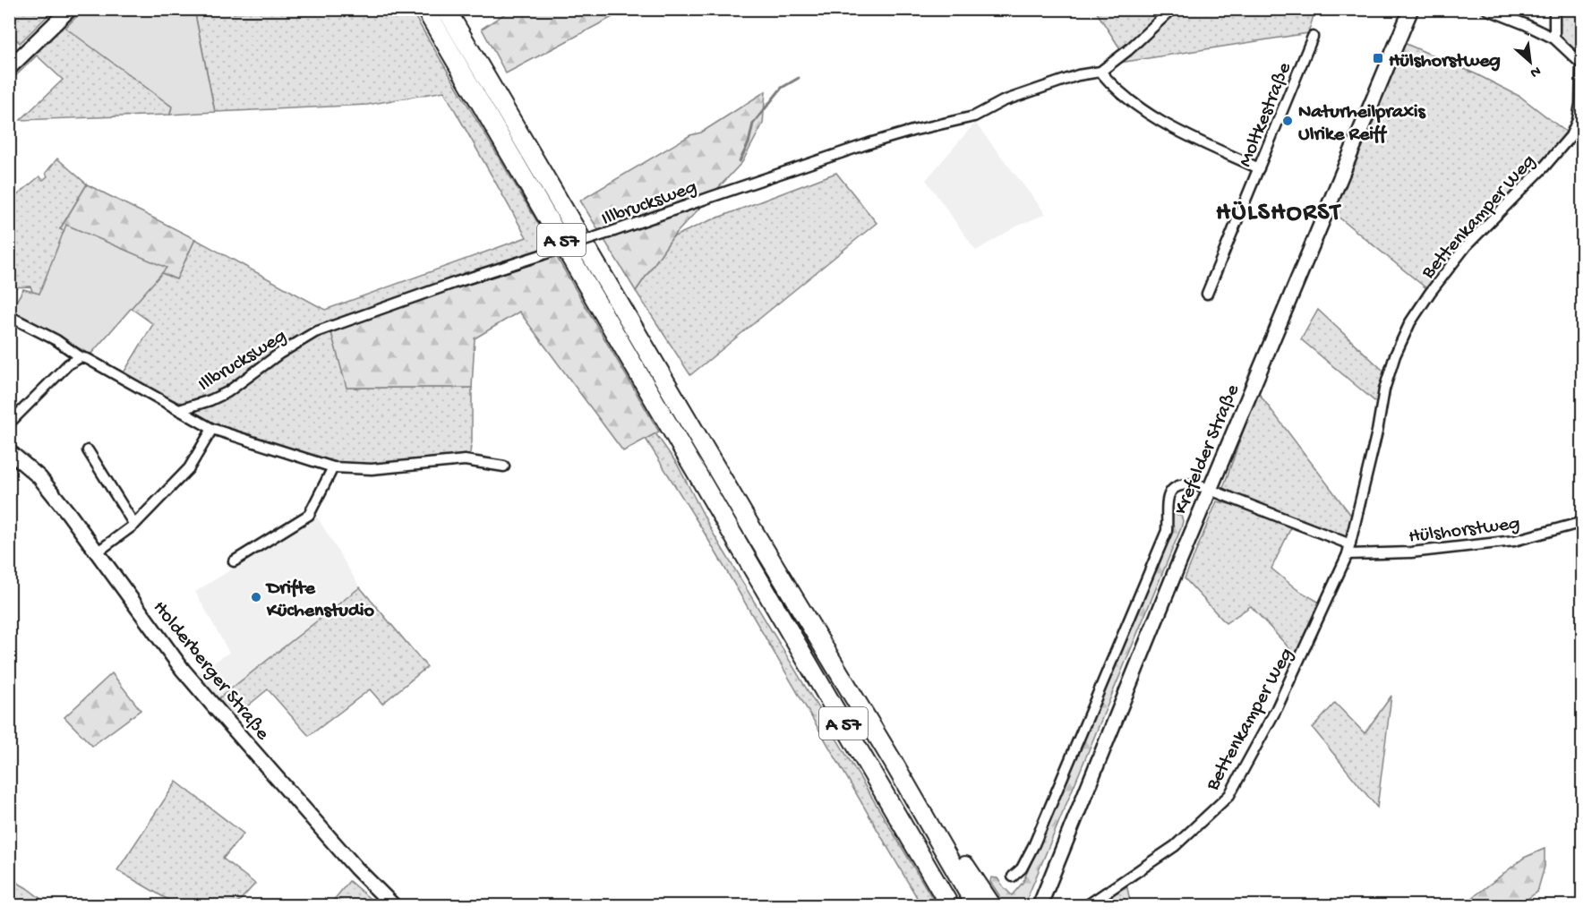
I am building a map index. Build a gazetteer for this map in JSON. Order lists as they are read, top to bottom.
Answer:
{
  "streets": {
    "highway": ["A 57"],
    "main road": ["Krefelder Straße", "Holderberger Straße"],
    "street": [
      "Moltkestraße",
      "Illbrucksweg",
      "Bettenkamper Weg",
      "Hülshorstweg"
    ]
  },
  "crossings": [
    ["Bettenkamper Weg", "Hülshorstweg"]
  ],
  "districts": ["HÜLSHORST"],
  "places": {
    "transit": ["Hülshorstweg"],
    "other": ["Naturheilpraxis Ulrike Reiff", "Drifte Küchenstudio"]
  },
  "north": "bottom right"
}
